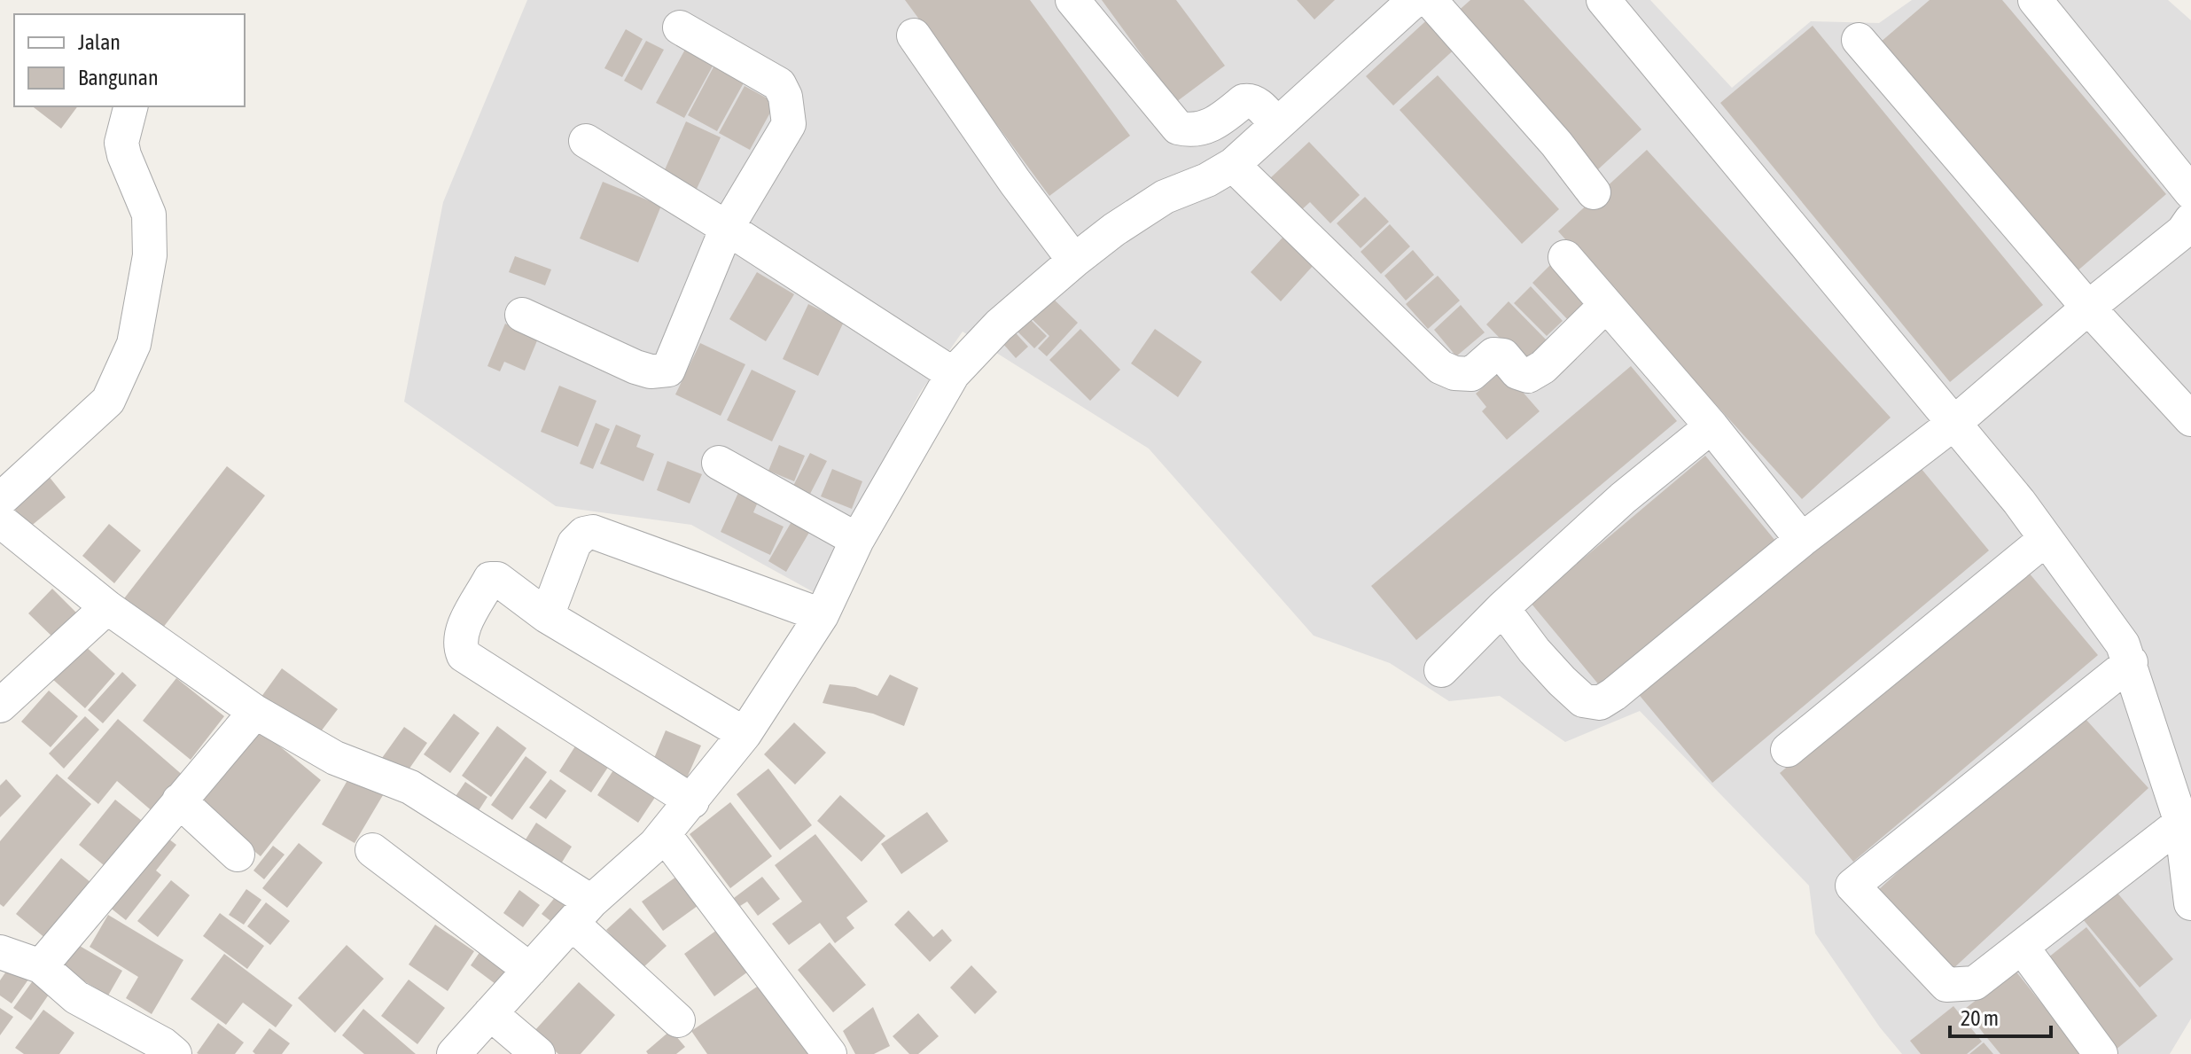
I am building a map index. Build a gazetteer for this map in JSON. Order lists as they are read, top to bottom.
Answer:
{
  "legend": ["Jalan", "Bangunan"],
  "scale_bar": "20 m"
}
